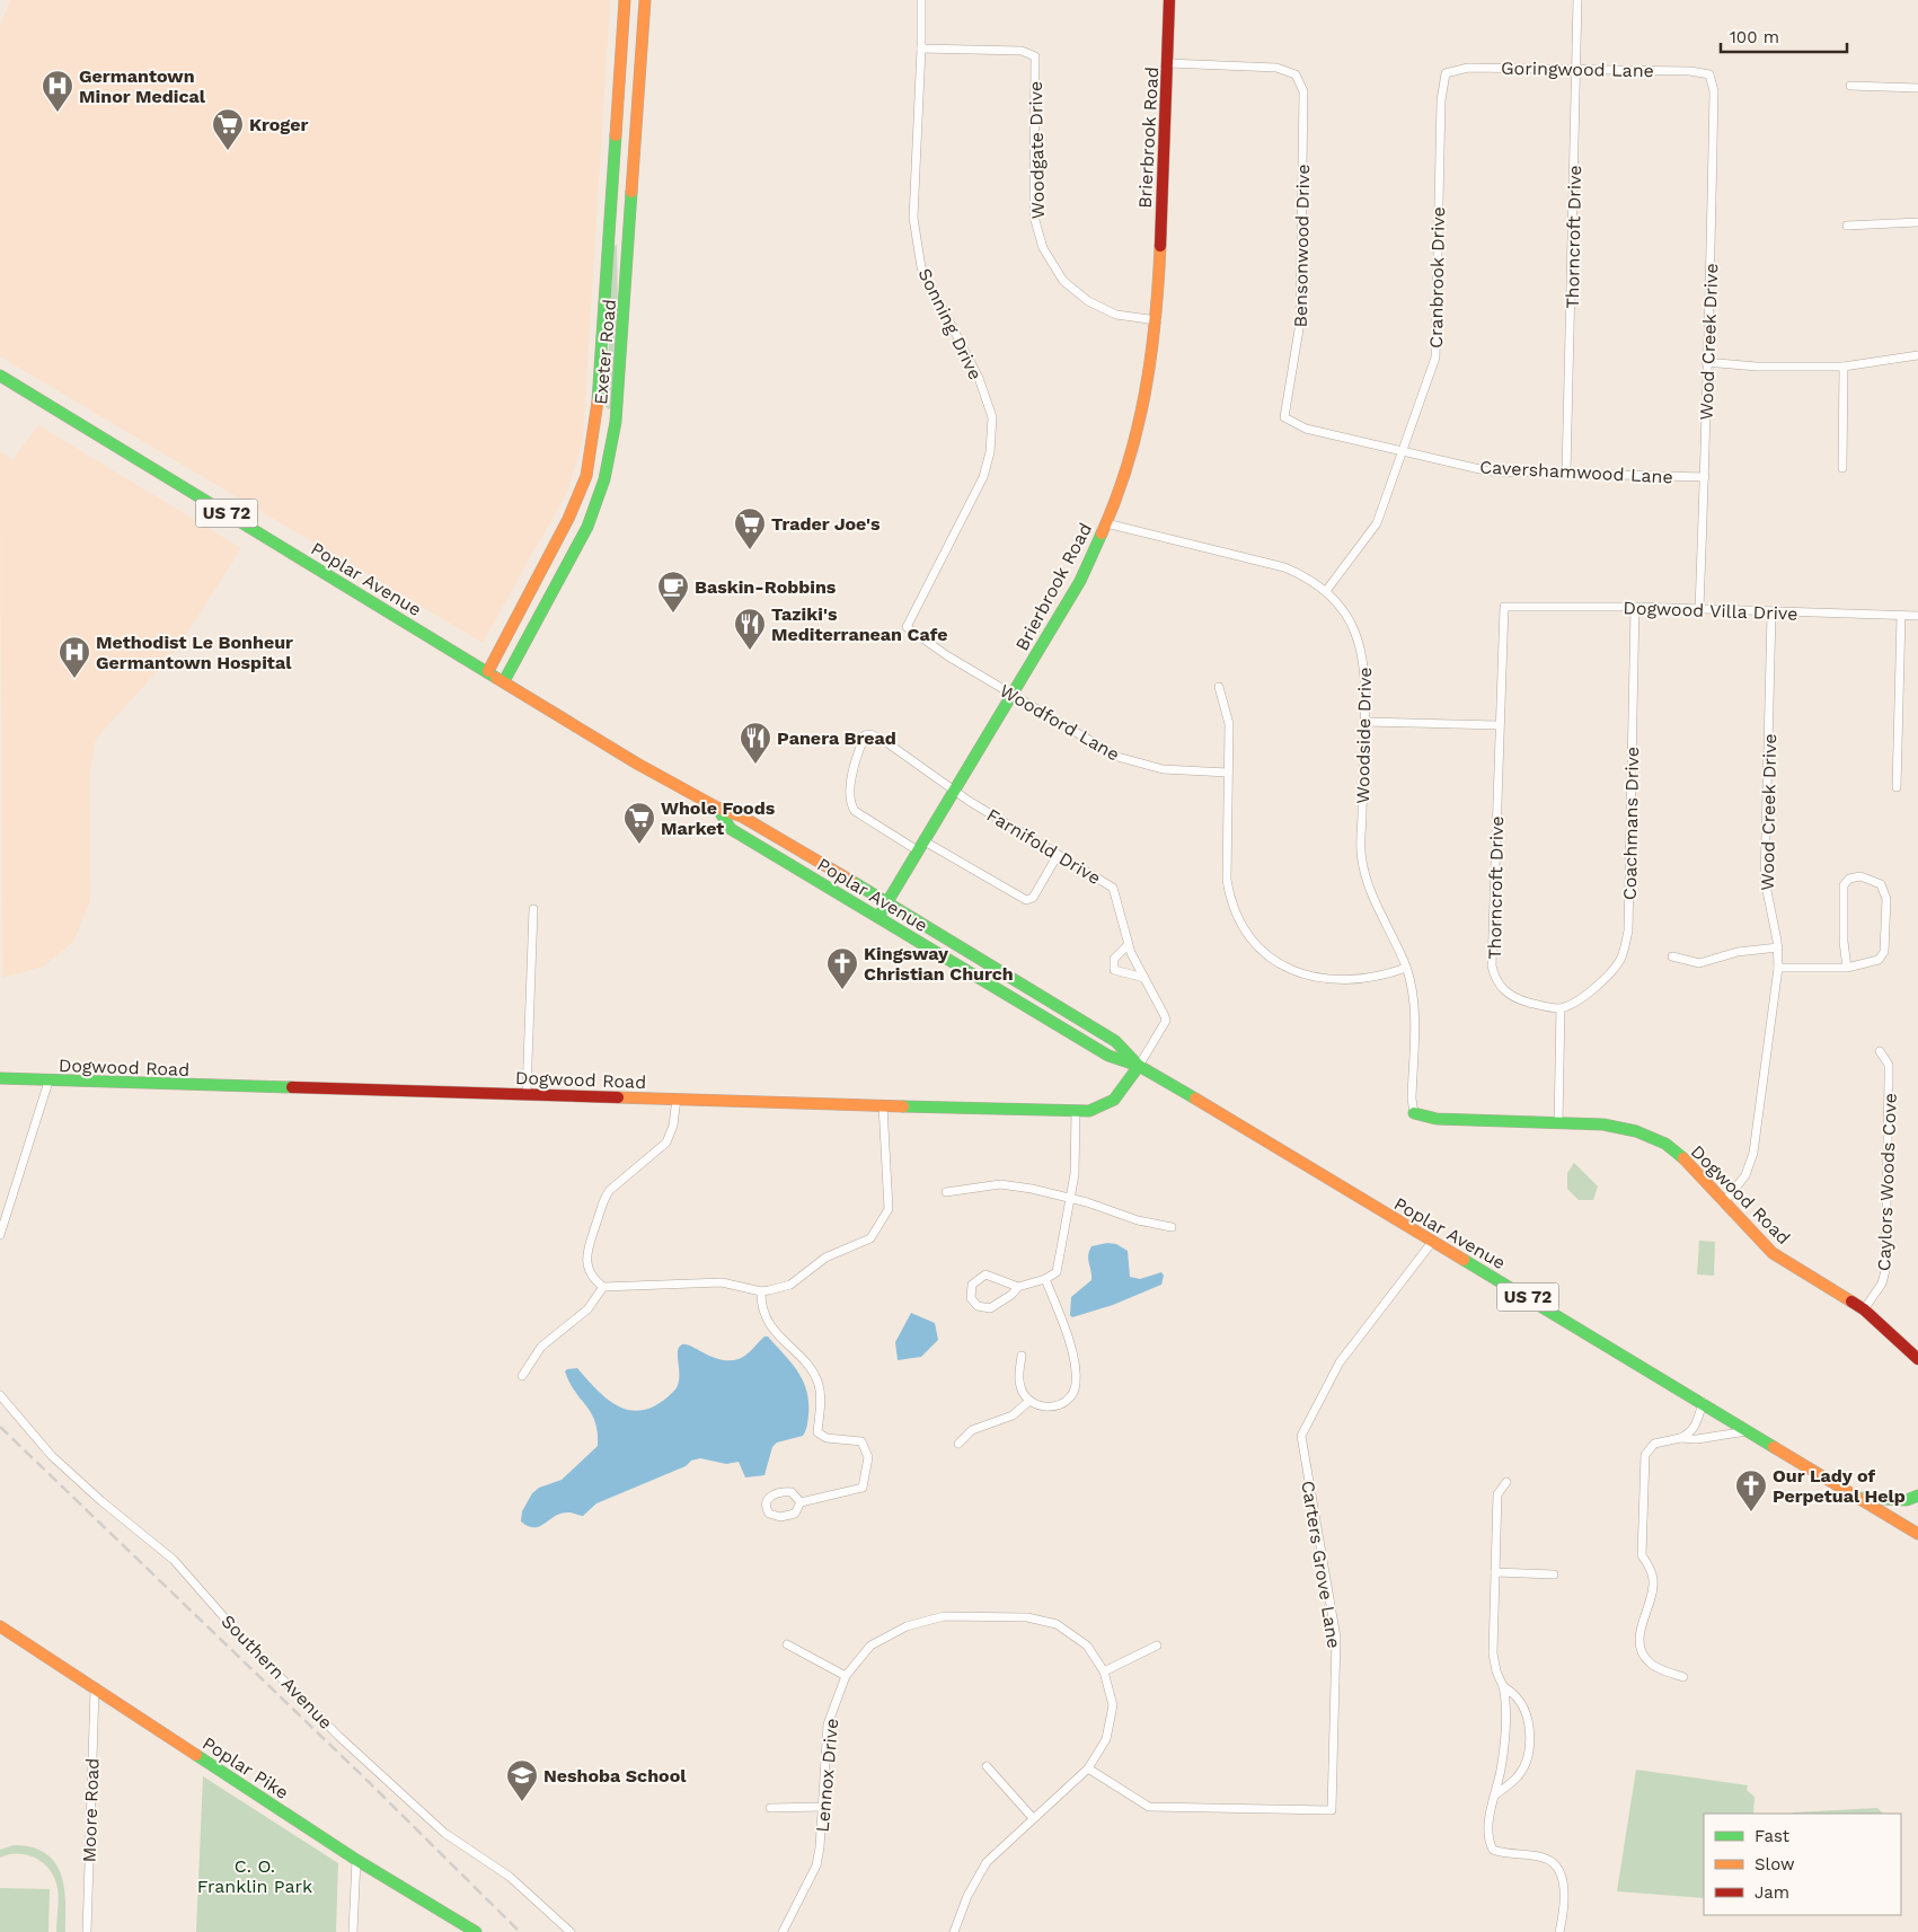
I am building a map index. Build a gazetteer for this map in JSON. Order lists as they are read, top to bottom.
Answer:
{
  "streets": {
    "street": [
      "Goringwood Lane",
      "Brierbrook Road",
      "Woodgate Drive",
      "Thorncroft Drive",
      "Bensonwood Drive",
      "Cranbrook Drive",
      "Sonning Drive",
      "Wood Creek Drive",
      "Exeter Road",
      "Cavershamwood Lane",
      "US 72",
      "Poplar Avenue",
      "Dogwood Villa Drive",
      "Woodford Lane",
      "Woodside Drive",
      "Coachmans Drive",
      "Farnifold Drive",
      "Dogwood Road",
      "Caylors Woods Cove",
      "Carters Grove Lane",
      "Southern Avenue",
      "Poplar Pike",
      "Lennox Drive",
      "Moore Road"
    ]
  },
  "crossings": [
    ["Goringwood Lane", "Thorncroft Drive"],
    ["Goringwood Lane", "Cranbrook Drive"],
    ["Goringwood Lane", "Wood Creek Drive"],
    ["Brierbrook Road", "Woodgate Drive"],
    ["Brierbrook Road", "Bensonwood Drive"],
    ["Brierbrook Road", "Poplar Avenue"],
    ["Brierbrook Road", "Woodford Lane"],
    ["Brierbrook Road", "Woodside Drive"],
    ["Brierbrook Road", "Farnifold Drive"],
    ["Woodgate Drive", "Sonning Drive"],
    ["Thorncroft Drive", "Cavershamwood Lane"],
    ["Thorncroft Drive", "Dogwood Villa Drive"],
    ["Thorncroft Drive", "Coachmans Drive"],
    ["Bensonwood Drive", "Cavershamwood Lane"],
    ["Cranbrook Drive", "Cavershamwood Lane"],
    ["Cranbrook Drive", "Woodside Drive"],
    ["Sonning Drive", "Woodford Lane"],
    ["Wood Creek Drive", "Cavershamwood Lane"],
    ["Wood Creek Drive", "Dogwood Villa Drive"],
    ["Wood Creek Drive", "Dogwood Road"],
    ["Exeter Road", "Poplar Avenue"],
    ["Poplar Avenue", "Farnifold Drive"],
    ["Poplar Avenue", "Dogwood Road"],
    ["Poplar Avenue", "Carters Grove Lane"],
    ["Dogwood Villa Drive", "Coachmans Drive"],
    ["Woodside Drive", "Dogwood Road"],
    ["Farnifold Drive", "Dogwood Road"],
    ["Dogwood Road", "Caylors Woods Cove"],
    ["Carters Grove Lane", "Lennox Drive"],
    ["Poplar Pike", "Moore Road"]
  ],
  "parks": ["C. O. Franklin Park"],
  "places": {
    "hospital": ["Germantown Minor Medical", "Methodist Le Bonheur Germantown Hospital"],
    "supermarket": ["Kroger", "Trader Joe's", "Whole Foods Market"],
    "cafe": ["Baskin-Robbins"],
    "restaurant": ["Taziki's Mediterranean Cafe", "Panera Bread"],
    "church": ["Kingsway Christian Church", "Our Lady of Perpetual Help"],
    "school or university": ["Neshoba School"]
  },
  "legend": ["Fast", "Slow", "Jam"],
  "scale_bar": "100 m"
}
